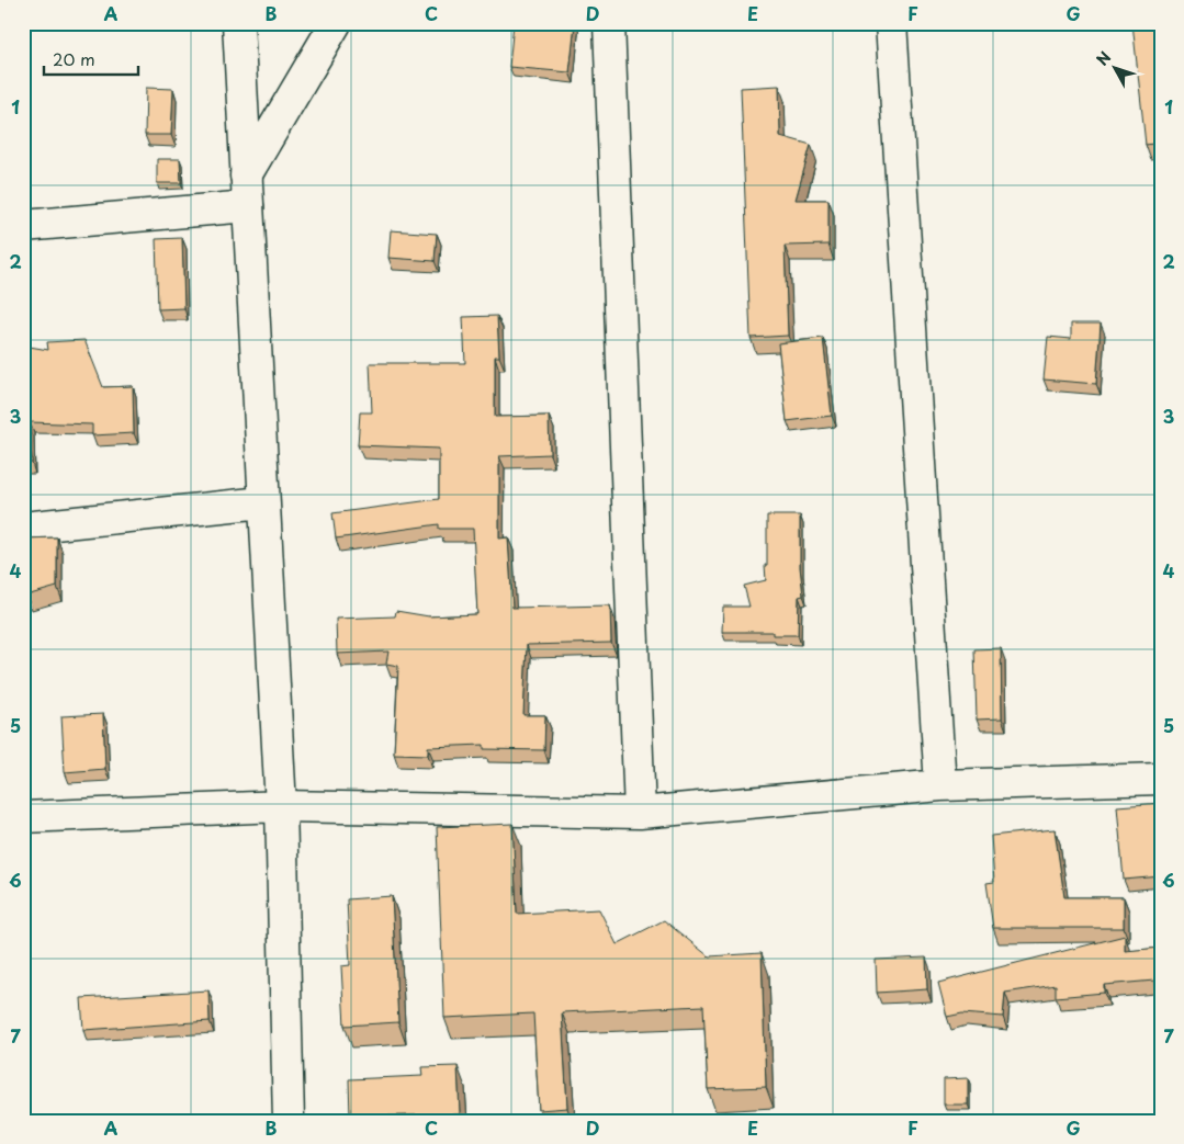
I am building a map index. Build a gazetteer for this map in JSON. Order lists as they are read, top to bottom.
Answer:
{
  "scale_bar": "20 m",
  "north": "top left",
  "grid": {
    "columns": [
      "A",
      "B",
      "C",
      "D",
      "E",
      "F",
      "G"
    ],
    "rows": [
      "1",
      "2",
      "3",
      "4",
      "5",
      "6",
      "7"
    ]
  }
}
